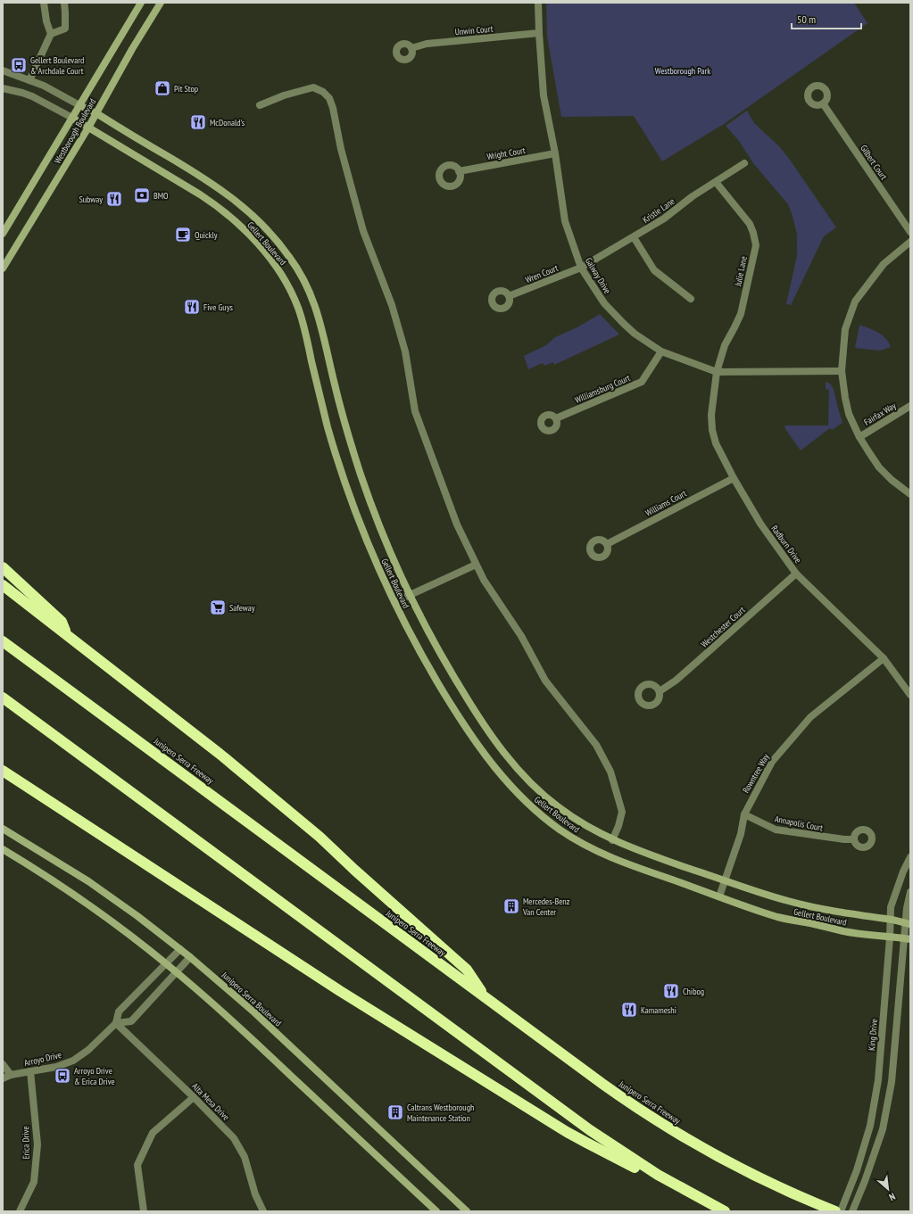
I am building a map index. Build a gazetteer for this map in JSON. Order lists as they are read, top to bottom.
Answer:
{
  "streets": {
    "highway": ["Junipero Serra Freeway"],
    "main road": ["Westborough Boulevard", "Gellert Boulevard", "Junipero Serra Boulevard"],
    "street": [
      "Unwin Court",
      "Wright Court",
      "Gilbert Court",
      "Kristie Lane",
      "Julie Lane",
      "Wren Court",
      "Galway Drive",
      "Williamsburg Court",
      "Fairfax Way",
      "Williams Court",
      "Radburn Drive",
      "Westchester Court",
      "Rowntree Way",
      "Annapolis Court",
      "King Drive",
      "Arroyo Drive",
      "Alta Mesa Drive",
      "Erica Drive"
    ]
  },
  "crossings": [
    ["Unwin Court", "Galway Drive"],
    ["Westborough Boulevard", "Gellert Boulevard"],
    ["Wright Court", "Galway Drive"],
    ["Kristie Lane", "Julie Lane"],
    ["Kristie Lane", "Wren Court"],
    ["Kristie Lane", "Galway Drive"],
    ["Gellert Boulevard", "Rowntree Way"],
    ["Gellert Boulevard", "King Drive"],
    ["Julie Lane", "Galway Drive"],
    ["Julie Lane", "Radburn Drive"],
    ["Wren Court", "Galway Drive"],
    ["Galway Drive", "Williamsburg Court"],
    ["Galway Drive", "Radburn Drive"],
    ["Williams Court", "Radburn Drive"],
    ["Radburn Drive", "Westchester Court"],
    ["Radburn Drive", "Rowntree Way"],
    ["Rowntree Way", "Annapolis Court"],
    ["Junipero Serra Boulevard", "Arroyo Drive"],
    ["Arroyo Drive", "Alta Mesa Drive"],
    ["Arroyo Drive", "Erica Drive"]
  ],
  "parks": ["Westborough Park"],
  "places": {
    "bus stop": ["Gellert Boulevard & Archdale Court", "Arroyo Drive & Erica Drive"],
    "shop": ["Pit Stop"],
    "restaurant": [
      "McDonald's",
      "Subway",
      "Five Guys",
      "Chibog",
      "Kamameshi"
    ],
    "bank": ["BMO"],
    "cafe": ["Quickly"],
    "supermarket": ["Safeway"],
    "building": ["Mercedes-Benz Van Center", "Caltrans Westborough Maintenance Station"]
  },
  "scale_bar": "50 m",
  "north": "bottom right"
}
